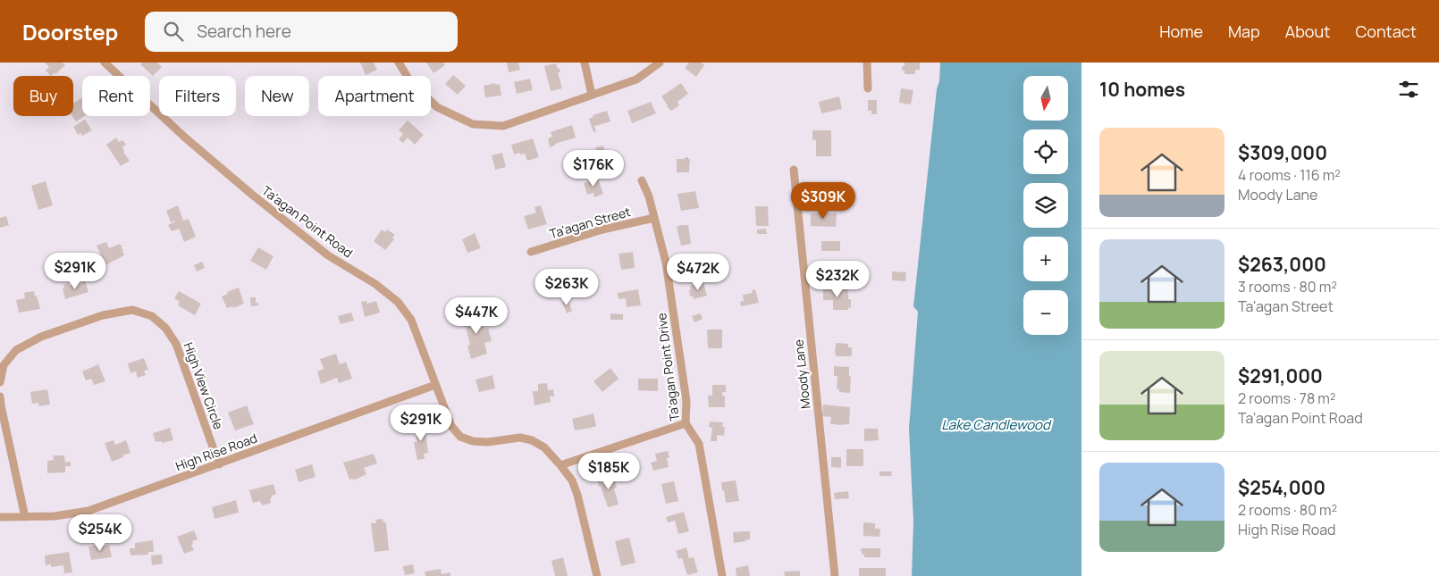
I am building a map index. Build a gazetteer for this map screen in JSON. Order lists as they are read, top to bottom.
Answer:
{
  "streets": {
    "street": [
      "Ta'agan Point Road",
      "Ta'agan Street",
      "Ta'agan Point Drive",
      "Moody Lane",
      "High View Circle",
      "High Rise Road"
    ]
  },
  "crossings": [
    ["Ta'agan Point Road", "High Rise Road"],
    ["Ta'agan Street", "Ta'agan Point Drive"],
    ["High View Circle", "High Rise Road"]
  ],
  "water": ["Lake Candlewood"],
  "north": "bottom",
  "page": {
    "header": "Doorstep",
    "search": "Search here",
    "nav": [
      "Home",
      "Map",
      "About",
      "Contact"
    ],
    "heading": "10 homes",
    "map_buttons": ["+", "−"],
    "chip": [
      "Buy",
      "Rent",
      "Filters",
      "New",
      "Apartment"
    ],
    "list": [
      {
        "name": "$309,000",
        "note": "4 rooms · 116 m² · Moody Lane"
      },
      {
        "name": "$263,000",
        "note": "3 rooms · 80 m² · Ta'agan Street"
      },
      {
        "name": "$291,000",
        "note": "2 rooms · 78 m² · Ta'agan Point Road"
      },
      {
        "name": "$254,000",
        "note": "2 rooms · 80 m² · High Rise Road"
      }
    ],
    "price": [
      "$176K",
      "$309K",
      "$291K",
      "$472K",
      "$232K",
      "$263K",
      "$447K",
      "$291K",
      "$185K",
      "$254K"
    ]
  }
}
